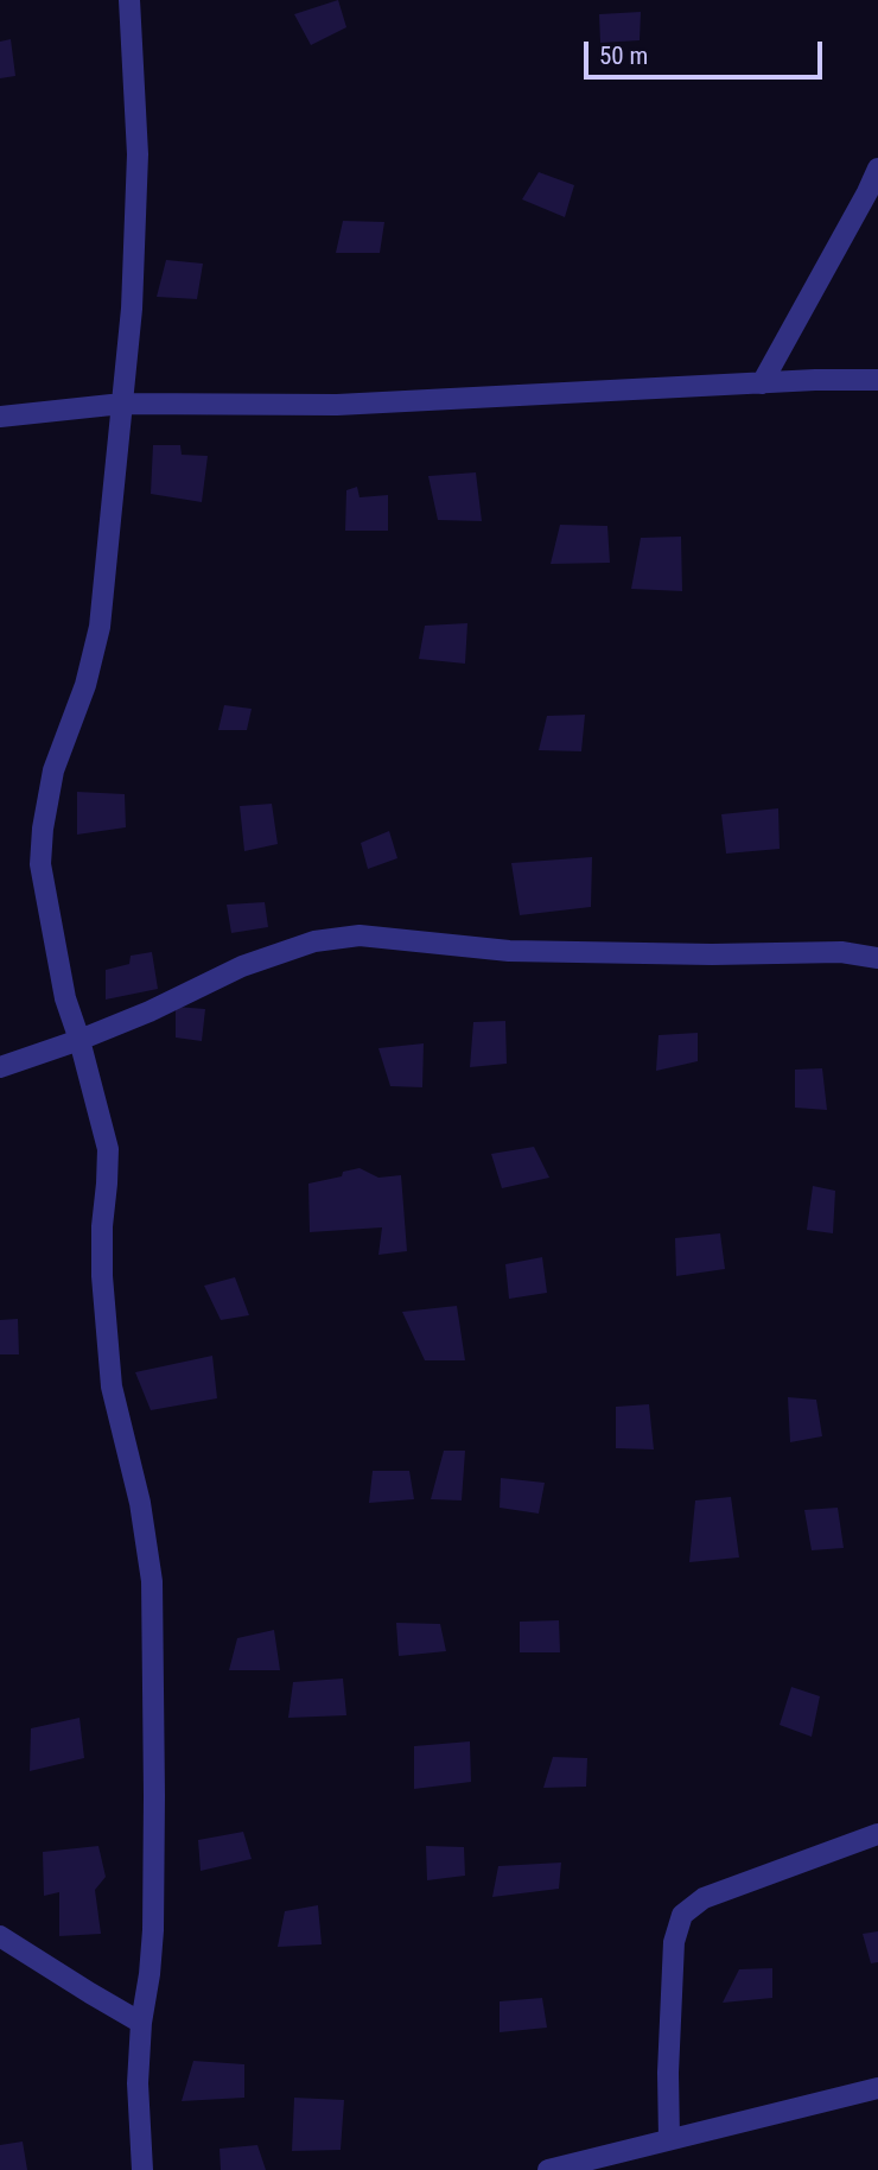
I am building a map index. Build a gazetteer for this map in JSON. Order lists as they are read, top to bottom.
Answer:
{
  "scale_bar": "50 m"
}
